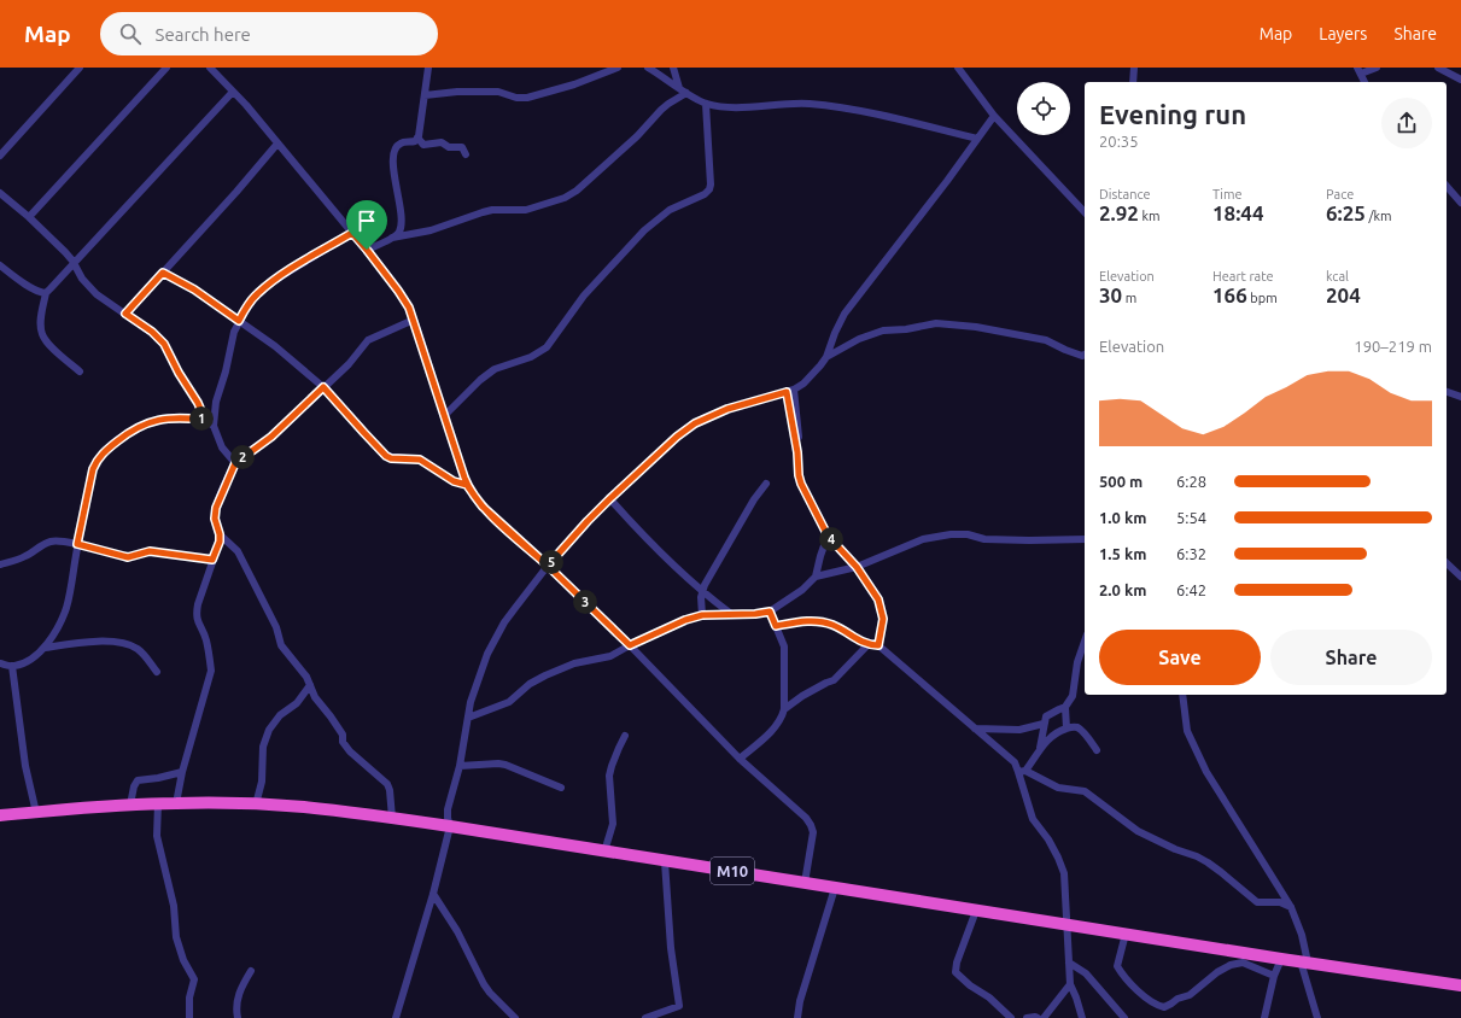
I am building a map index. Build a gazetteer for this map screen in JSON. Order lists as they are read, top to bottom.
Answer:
{
  "streets": {
    "highway": ["M10"]
  },
  "page": {
    "header": "Map",
    "search": "Search here",
    "nav": ["Map", "Layers", "Share"],
    "heading": ["Evening run", "20:35"],
    "stats": [
      ["Distance", "2.92 km"],
      ["Time", "18:44"],
      ["Pace", "6:25 /km"],
      ["Elevation", "30 m"],
      ["Heart rate", "166 bpm"],
      ["kcal", "204"]
    ],
    "chart": ["Elevation", "190–219 m"],
    "pins": [
      "1",
      "2",
      "4",
      "5",
      "3"
    ],
    "list": [
      {
        "name": "500 m",
        "note": "6:28"
      },
      {
        "name": "1.0 km",
        "note": "5:54"
      },
      {
        "name": "1.5 km",
        "note": "6:32"
      },
      {
        "name": "2.0 km",
        "note": "6:42"
      }
    ],
    "buttons": ["Save", "Share"]
  }
}
